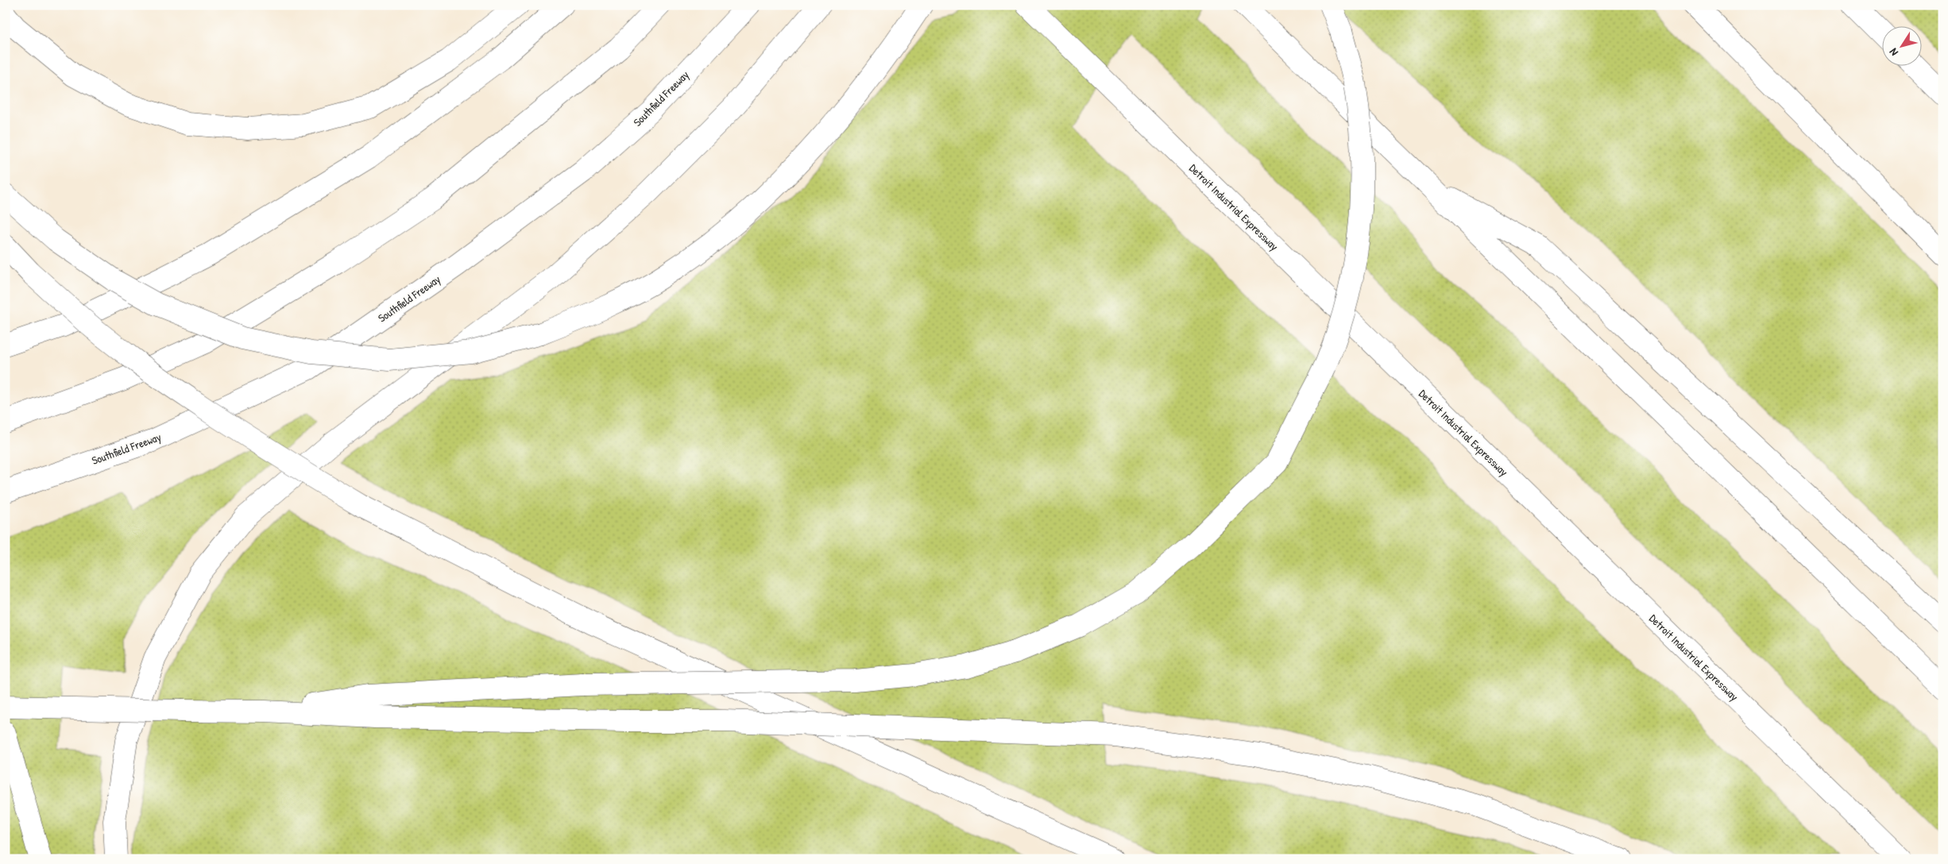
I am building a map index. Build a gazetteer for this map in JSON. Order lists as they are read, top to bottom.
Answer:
{
  "streets": {
    "main road": ["Southfield Freeway", "Detroit Industrial Expressway"]
  },
  "north": "bottom left"
}
